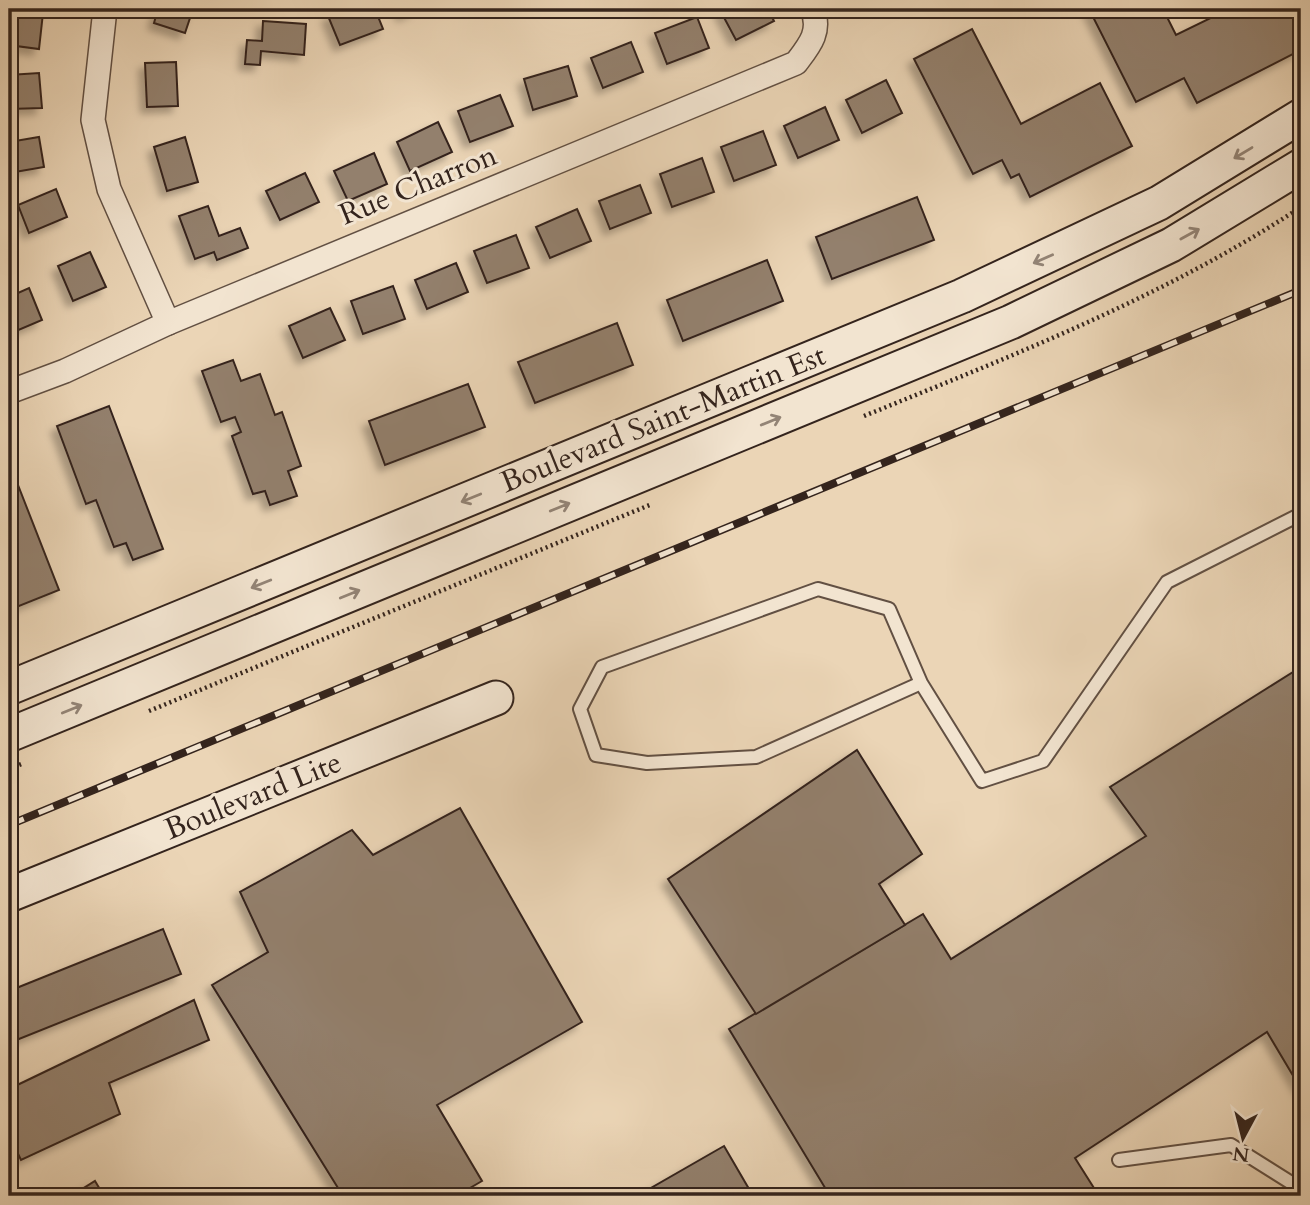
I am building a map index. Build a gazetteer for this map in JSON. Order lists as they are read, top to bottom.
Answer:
{
  "streets": {
    "main road": ["Boulevard Saint-Martin Est", "Boulevard Lite"],
    "street": ["Rue Charron"]
  },
  "north": "bottom"
}
